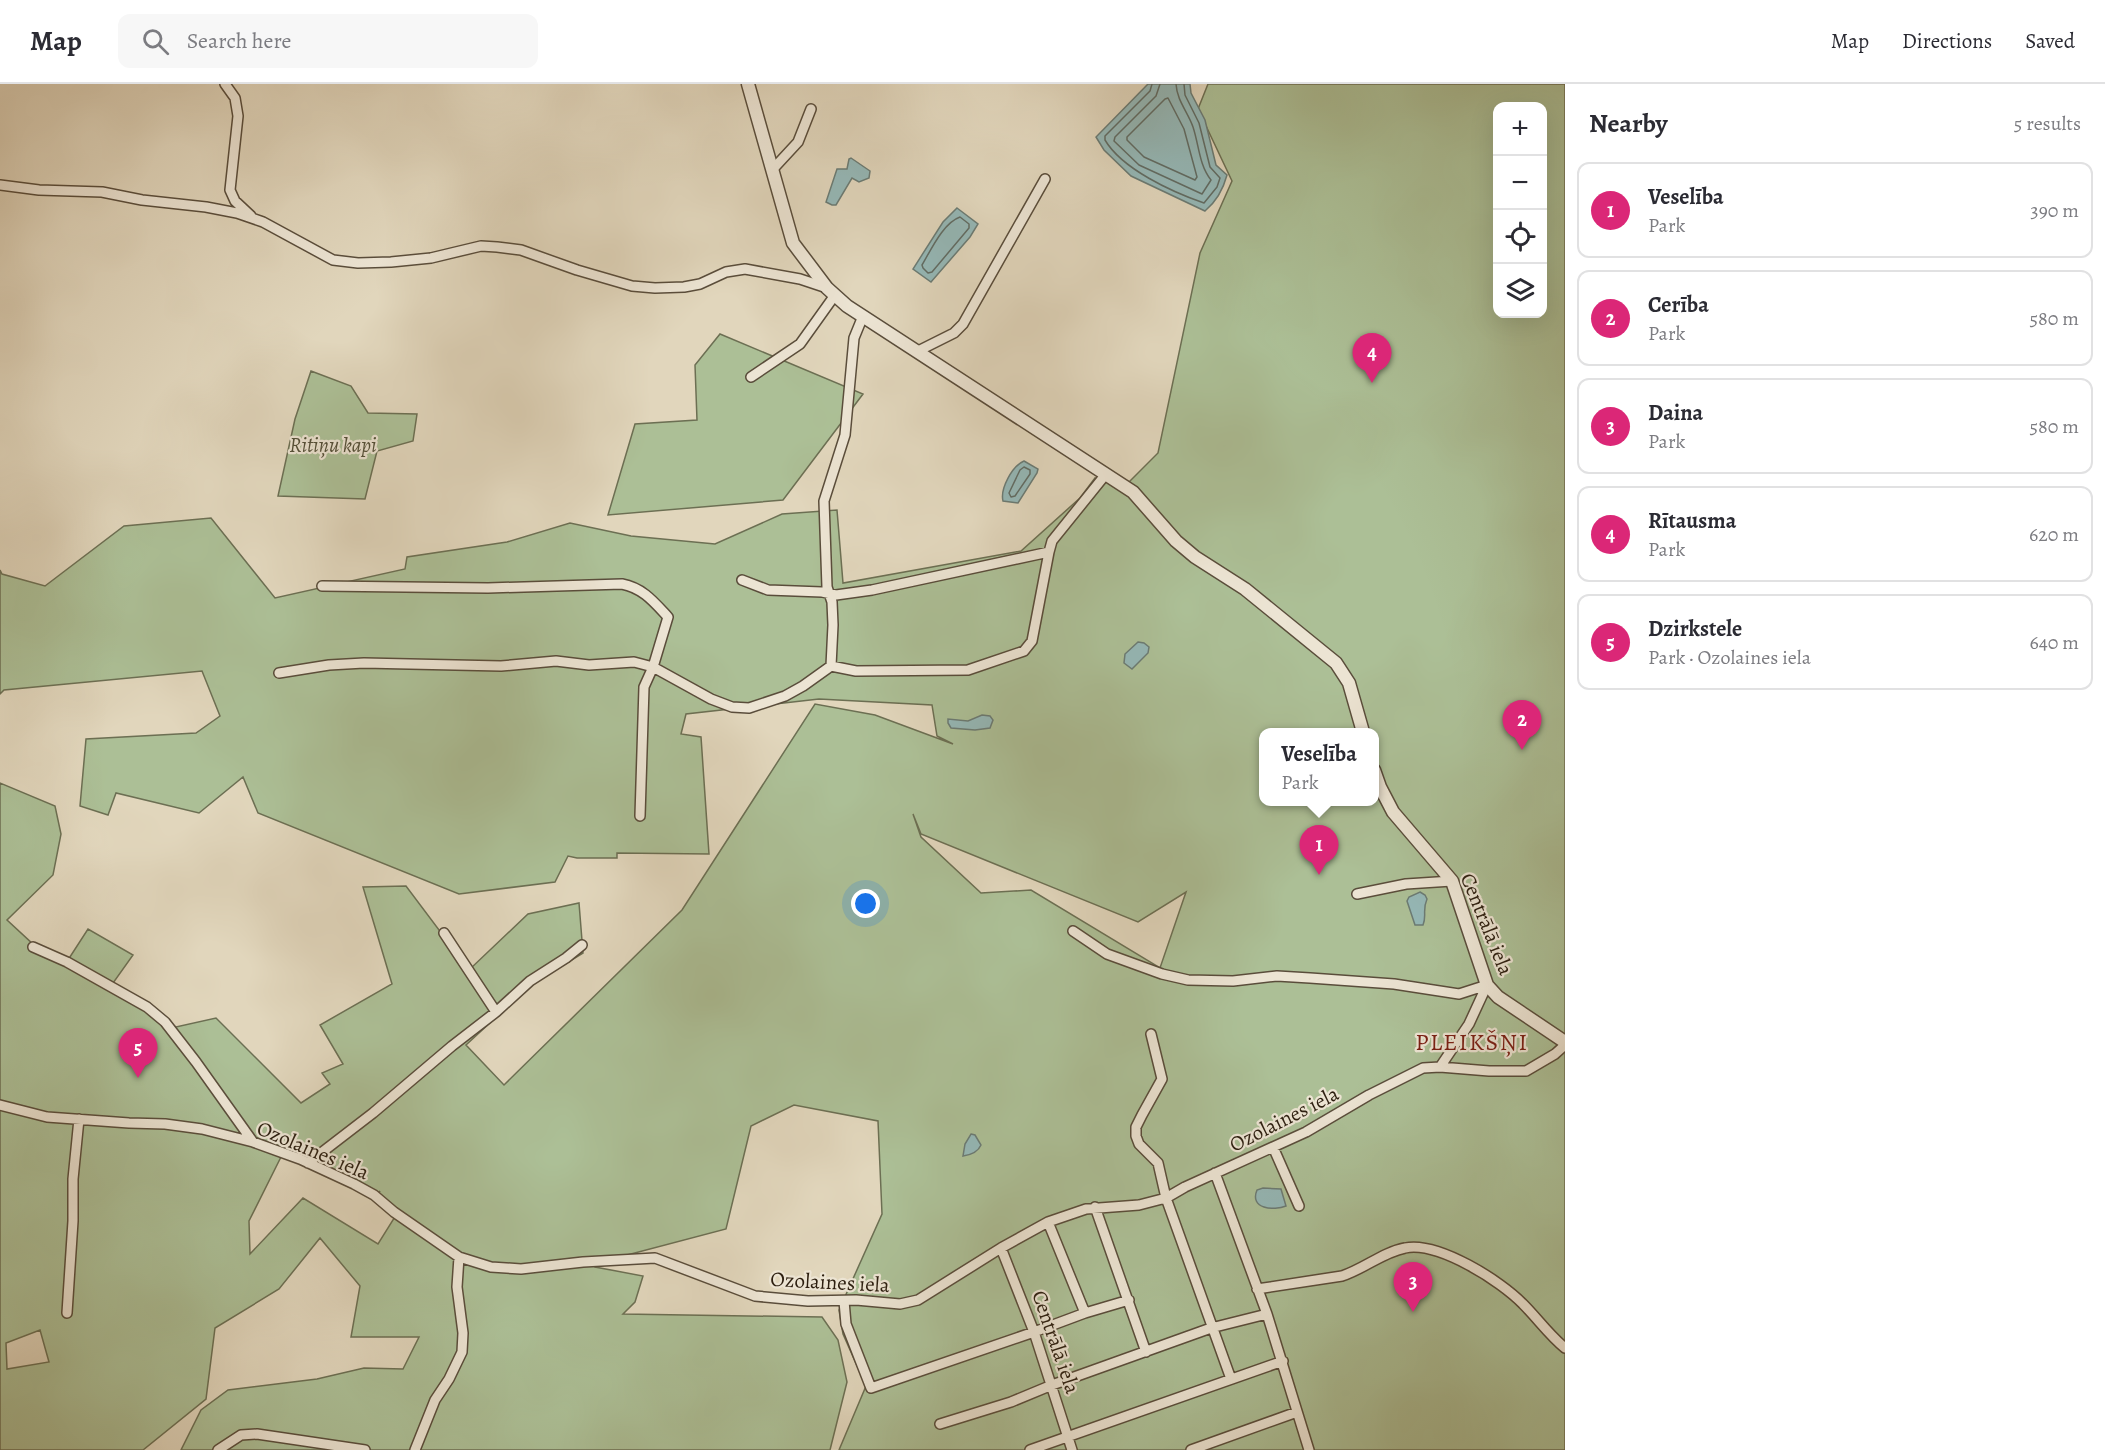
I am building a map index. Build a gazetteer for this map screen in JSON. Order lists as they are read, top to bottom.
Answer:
{
  "streets": {
    "street": ["Centrālā iela", "Ozolaines iela"]
  },
  "crossings": [
    ["Centrālā iela", "Ozolaines iela"]
  ],
  "districts": ["PLEIKŠŅI"],
  "parks": ["Ritiņu kapi"],
  "page": {
    "header": "Map",
    "search": "Search here",
    "nav": ["Map", "Directions", "Saved"],
    "heading": ["Nearby", "5 results"],
    "map_buttons": ["+", "−"],
    "list": [
      {
        "mark": "1",
        "name": "Veselība",
        "note": "Park",
        "value": "390 m"
      },
      {
        "mark": "2",
        "name": "Cerība",
        "note": "Park",
        "value": "580 m"
      },
      {
        "mark": "3",
        "name": "Daina",
        "note": "Park",
        "value": "580 m"
      },
      {
        "mark": "4",
        "name": "Rītausma",
        "note": "Park",
        "value": "620 m"
      },
      {
        "mark": "5",
        "name": "Dzirkstele",
        "note": "Park · Ozolaines iela",
        "value": "640 m"
      }
    ],
    "pins": [
      "4",
      "2",
      "1",
      "5",
      "3"
    ],
    "popup": ["Veselība", "Park"]
  }
}
